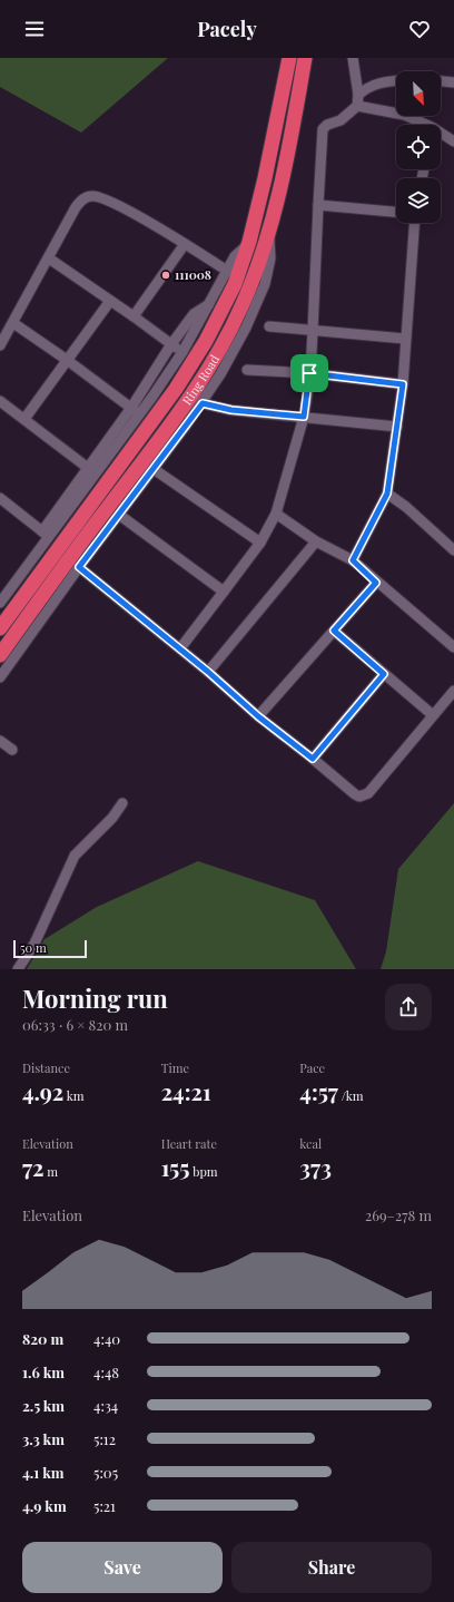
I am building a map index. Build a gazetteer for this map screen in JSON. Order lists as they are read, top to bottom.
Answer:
{
  "streets": {
    "highway": ["Ring Road"]
  },
  "places": ["111008"],
  "scale_bar": "50 m",
  "north": "bottom right",
  "page": {
    "header": "Pacely",
    "scale": "50 m",
    "heading": ["Morning run", "06:33 · 6 × 820 m"],
    "stats": [
      ["Distance", "4.92 km"],
      ["Time", "24:21"],
      ["Pace", "4:57 /km"],
      ["Elevation", "72 m"],
      ["Heart rate", "155 bpm"],
      ["kcal", "373"]
    ],
    "chart": ["Elevation", "269–278 m"],
    "list": [
      {
        "name": "820 m",
        "note": "4:40"
      },
      {
        "name": "1.6 km",
        "note": "4:48"
      },
      {
        "name": "2.5 km",
        "note": "4:34"
      },
      {
        "name": "3.3 km",
        "note": "5:12"
      },
      {
        "name": "4.1 km",
        "note": "5:05"
      },
      {
        "name": "4.9 km",
        "note": "5:21"
      }
    ],
    "buttons": ["Save", "Share"]
  }
}
